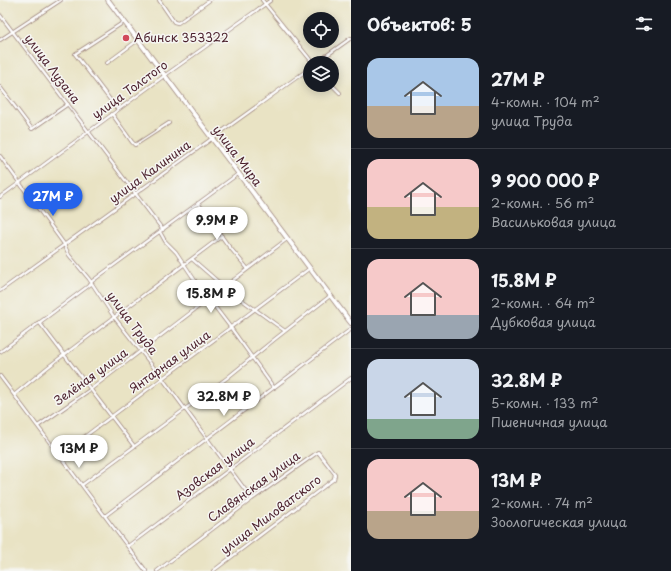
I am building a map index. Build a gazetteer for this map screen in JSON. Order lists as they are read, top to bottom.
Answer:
{
  "streets": {
    "main road": ["улица Мира"],
    "street": [
      "улица Лузана",
      "улица Толстого",
      "улица Калинина",
      "улица Труда",
      "Янтарная улица",
      "Зелёная улица",
      "Азовская улица",
      "Славянская улица",
      "улица Миловатского"
    ]
  },
  "crossings": [
    ["улица Лузана", "улица Толстого"],
    ["улица Лузана", "улица Калинина"],
    ["улица Толстого", "улица Мира"],
    ["улица Толстого", "улица Труда"],
    ["улица Мира", "улица Калинина"],
    ["улица Мира", "Янтарная улица"],
    ["улица Мира", "Зелёная улица"],
    ["улица Калинина", "улица Труда"],
    ["улица Труда", "Янтарная улица"],
    ["улица Труда", "Зелёная улица"],
    ["улица Труда", "Азовская улица"],
    ["улица Труда", "Славянская улица"],
    ["Славянская улица", "улица Миловатского"]
  ],
  "places": ["Абинск 353322"],
  "page": {
    "heading": "Объектов: 5",
    "list": [
      {
        "name": "27M ₽",
        "note": "4-комн. · 104 m² · улица Труда"
      },
      {
        "name": "9 900 000 ₽",
        "note": "2-комн. · 56 m² · Васильковая улица"
      },
      {
        "name": "15.8M ₽",
        "note": "2-комн. · 64 m² · Дубковая улица"
      },
      {
        "name": "32.8M ₽",
        "note": "5-комн. · 133 m² · Пшеничная улица"
      },
      {
        "name": "13M ₽",
        "note": "2-комн. · 74 m² · Зоологическая улица"
      }
    ],
    "price": [
      "27M ₽",
      "9.9M ₽",
      "15.8M ₽",
      "32.8M ₽",
      "13M ₽"
    ]
  }
}
